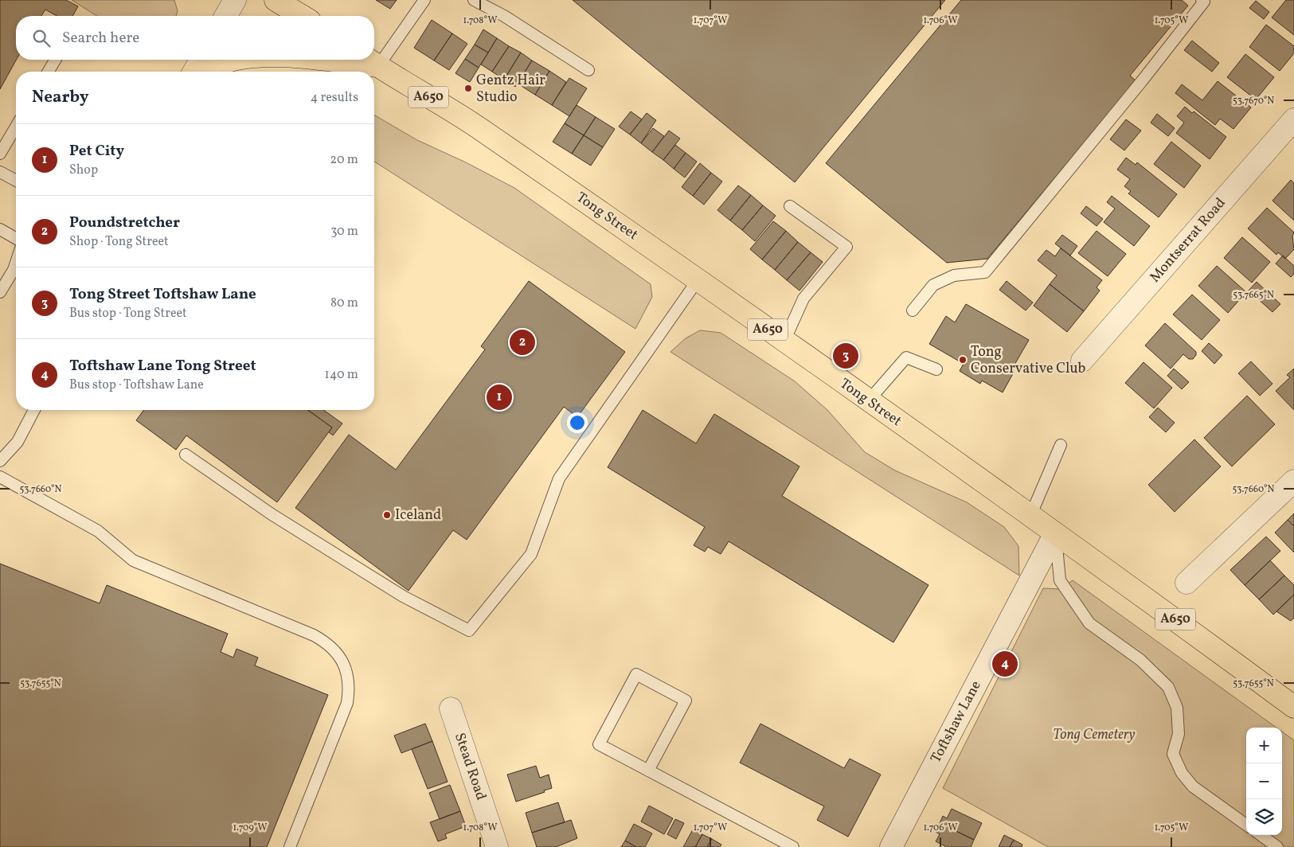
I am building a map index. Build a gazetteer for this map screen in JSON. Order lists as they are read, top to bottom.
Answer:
{
  "streets": {
    "highway": ["A650", "Tong Street"],
    "street": ["Montserrat Road", "Toftshaw Lane", "Stead Road"]
  },
  "crossings": [
    ["Tong Street", "Toftshaw Lane"]
  ],
  "parks": ["Tong Cemetery"],
  "places": ["Gentz Hair Studio", "Tong Conservative Club", "Iceland"],
  "page": {
    "search": "Search here",
    "heading": ["Nearby", "4 results"],
    "list": [
      {
        "mark": "1",
        "name": "Pet City",
        "note": "Shop",
        "value": "20 m"
      },
      {
        "mark": "2",
        "name": "Poundstretcher",
        "note": "Shop · Tong Street",
        "value": "30 m"
      },
      {
        "mark": "3",
        "name": "Tong Street Toftshaw Lane",
        "note": "Bus stop · Tong Street",
        "value": "80 m"
      },
      {
        "mark": "4",
        "name": "Toftshaw Lane Tong Street",
        "note": "Bus stop · Toftshaw Lane",
        "value": "140 m"
      }
    ],
    "pins": [
      "2",
      "3",
      "1",
      "4"
    ],
    "map_buttons": ["+", "−"]
  },
  "coordinates": [
    "1.708°W",
    "1.707°W",
    "1.706°W",
    "1.705°W",
    "53.7670°N",
    "53.7665°N",
    "53.7660°N",
    "53.7655°N",
    "1.709°W"
  ]
}
